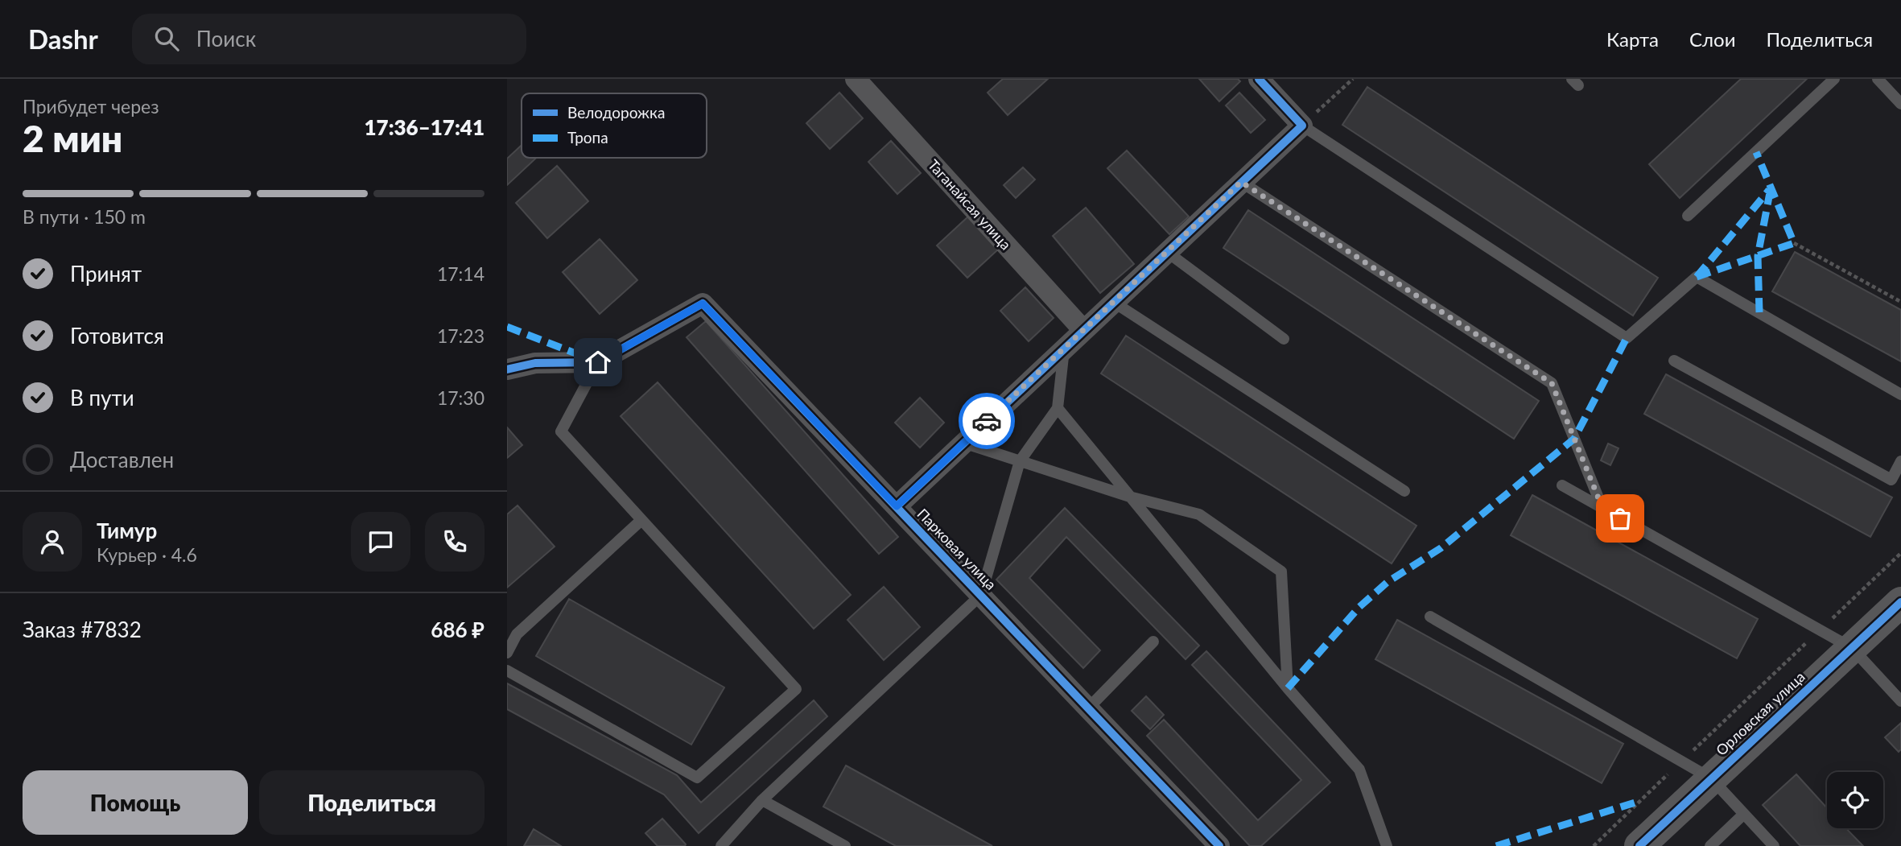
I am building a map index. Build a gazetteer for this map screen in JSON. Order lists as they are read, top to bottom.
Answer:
{
  "streets": {
    "street": ["Таганайсая улица", "Парковая улица", "Орловская улица"]
  },
  "legend": ["Велодорожка", "Тропа"],
  "page": {
    "header": "Dashr",
    "search": "Поиск",
    "nav": ["Карта", "Слои", "Поделиться"],
    "heading": ["2 мин", "Прибудет через", "17:36–17:41"],
    "panel": [
      "Тимур",
      "Курьер · 4.6",
      "Заказ #7832",
      "686 ₽"
    ],
    "bar": "В пути · 150 m",
    "list": [
      ["Принят", "17:14"],
      ["Готовится", "17:23"],
      ["В пути", "17:30"],
      "Доставлен"
    ],
    "buttons": ["Помощь", "Поделиться"]
  }
}
